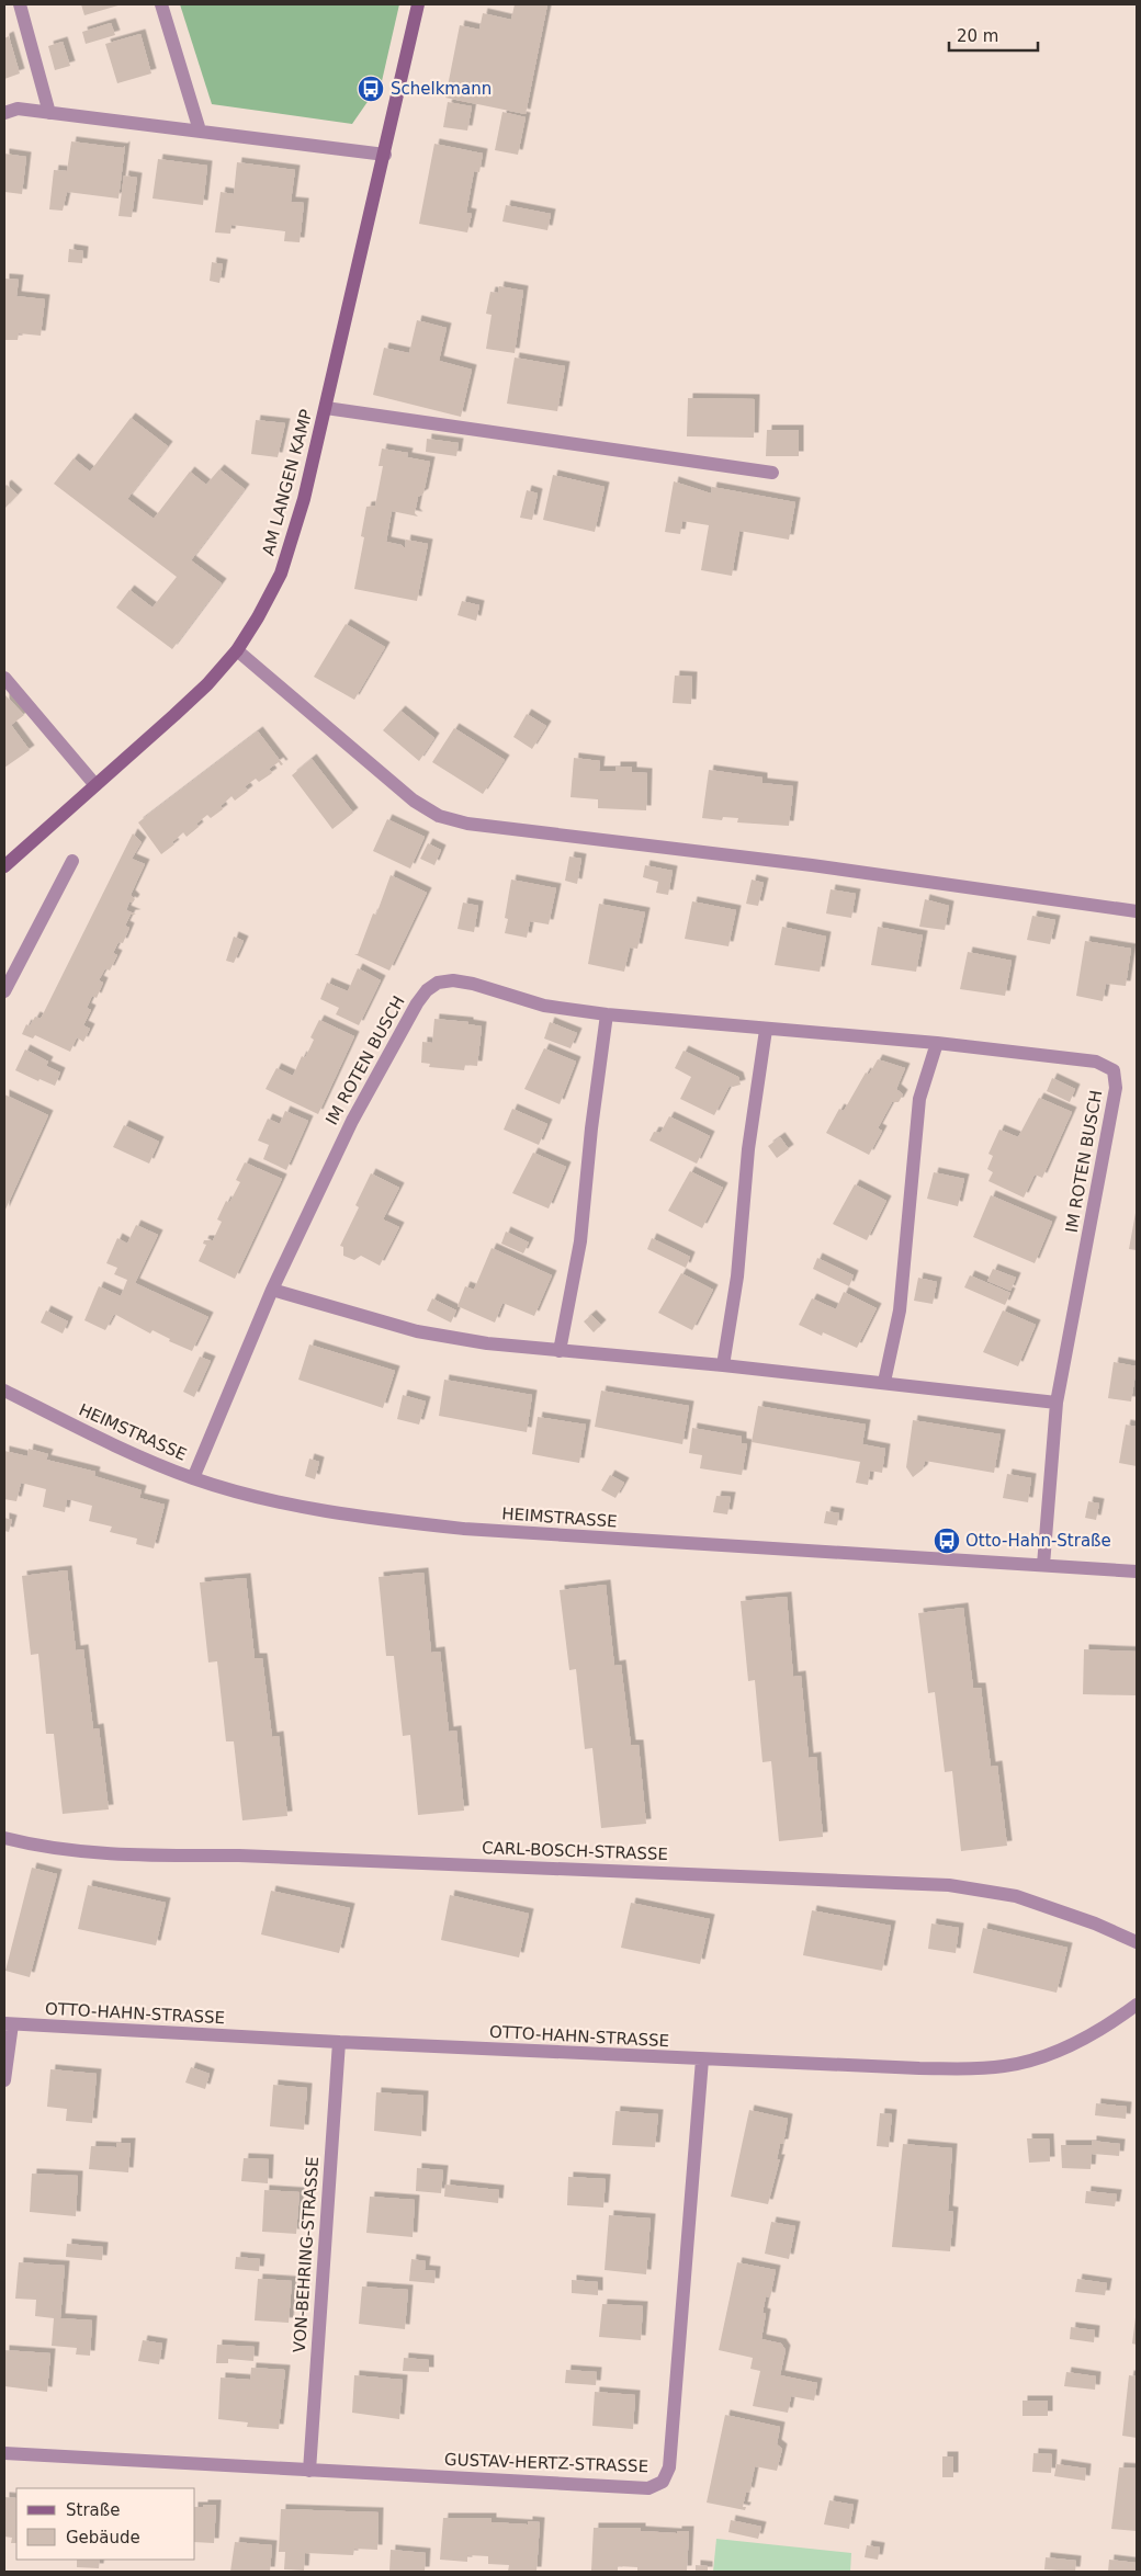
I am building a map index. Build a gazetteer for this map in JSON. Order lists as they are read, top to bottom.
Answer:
{
  "streets": {
    "street": [
      "AM LANGEN KAMP",
      "IM ROTEN BUSCH",
      "HEIMSTRASSE",
      "CARL-BOSCH-STRASSE",
      "OTTO-HAHN-STRASSE",
      "VON-BEHRING-STRASSE",
      "GUSTAV-HERTZ-STRASSE"
    ]
  },
  "crossings": [
    ["IM ROTEN BUSCH", "HEIMSTRASSE"],
    ["OTTO-HAHN-STRASSE", "VON-BEHRING-STRASSE"],
    ["OTTO-HAHN-STRASSE", "GUSTAV-HERTZ-STRASSE"],
    ["VON-BEHRING-STRASSE", "GUSTAV-HERTZ-STRASSE"]
  ],
  "places": {
    "bus stop": ["Schelkmann", "Otto-Hahn-Straße"]
  },
  "legend": ["Straße", "Gebäude"],
  "scale_bar": "20 m"
}
